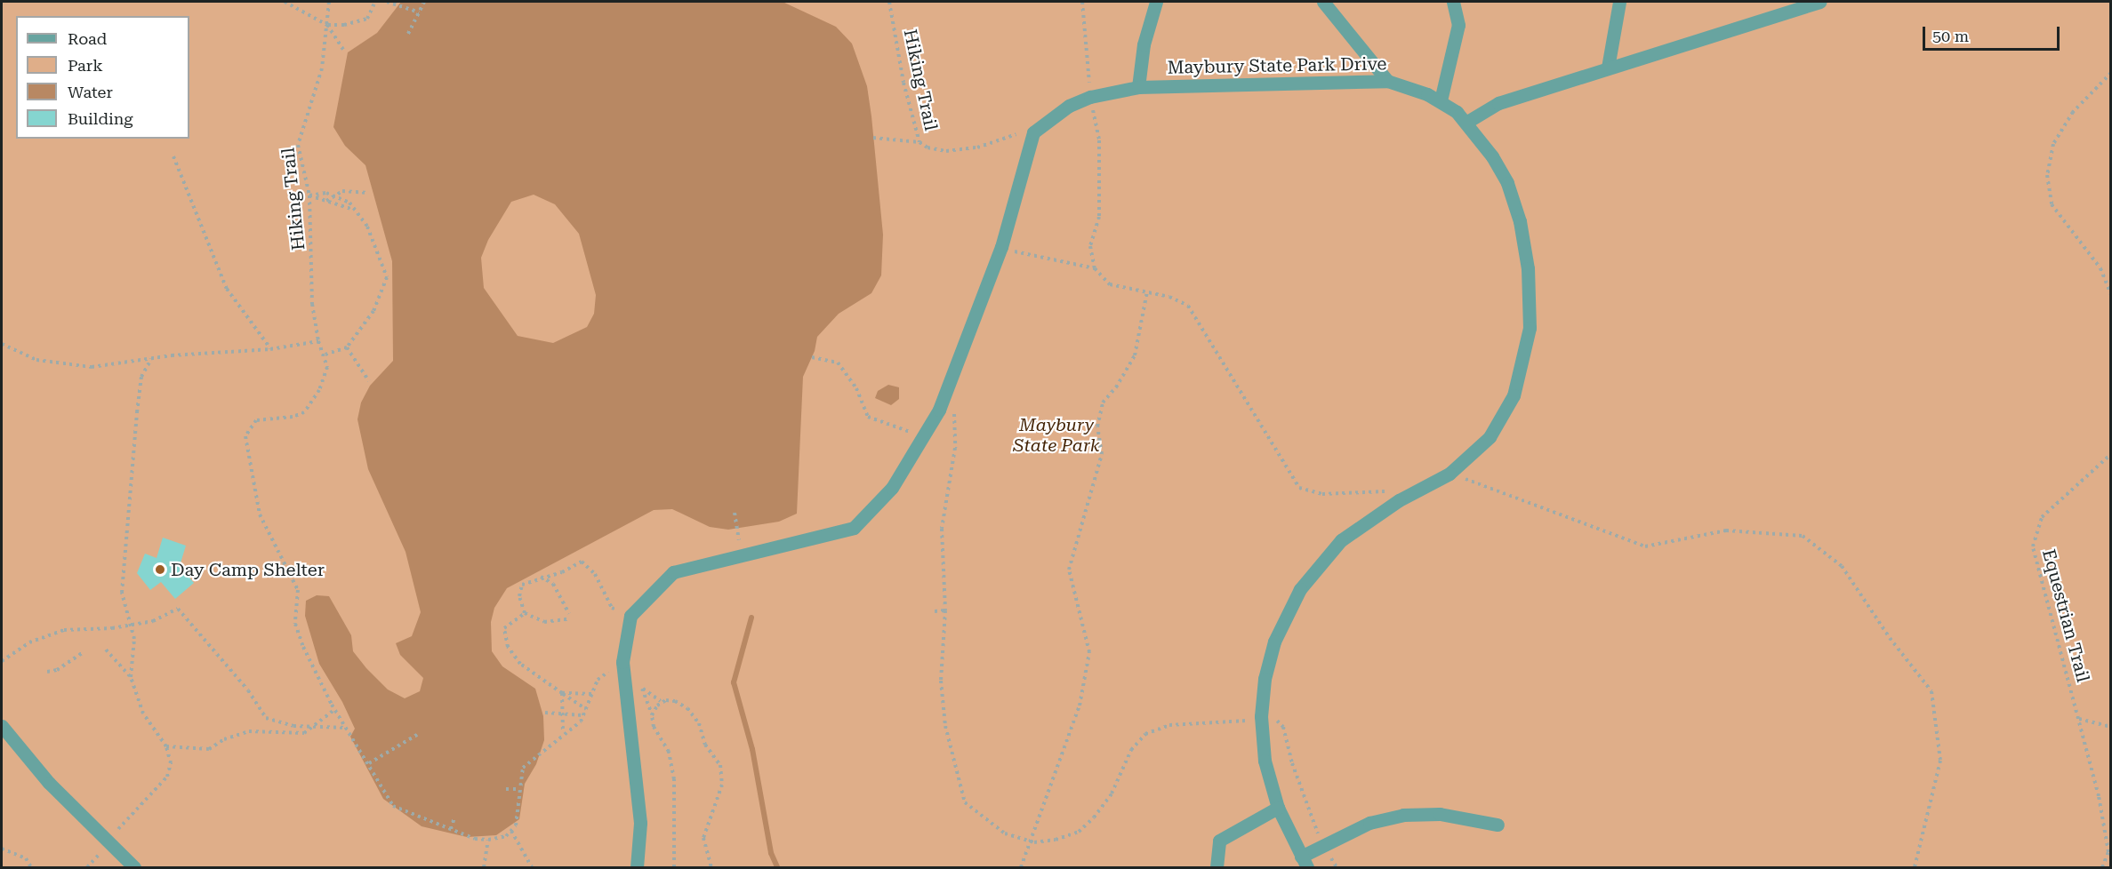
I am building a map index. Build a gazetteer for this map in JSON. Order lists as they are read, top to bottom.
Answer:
{
  "streets": {
    "lane": ["Maybury State Park Drive"],
    "path": ["Hiking Trail", "Equestrian Trail"]
  },
  "crossings": [
    ["Maybury State Park Drive", "Hiking Trail"]
  ],
  "parks": ["Maybury State Park"],
  "places": ["Day Camp Shelter"],
  "legend": [
    "Road",
    "Park",
    "Water",
    "Building"
  ],
  "scale_bar": "50 m"
}
